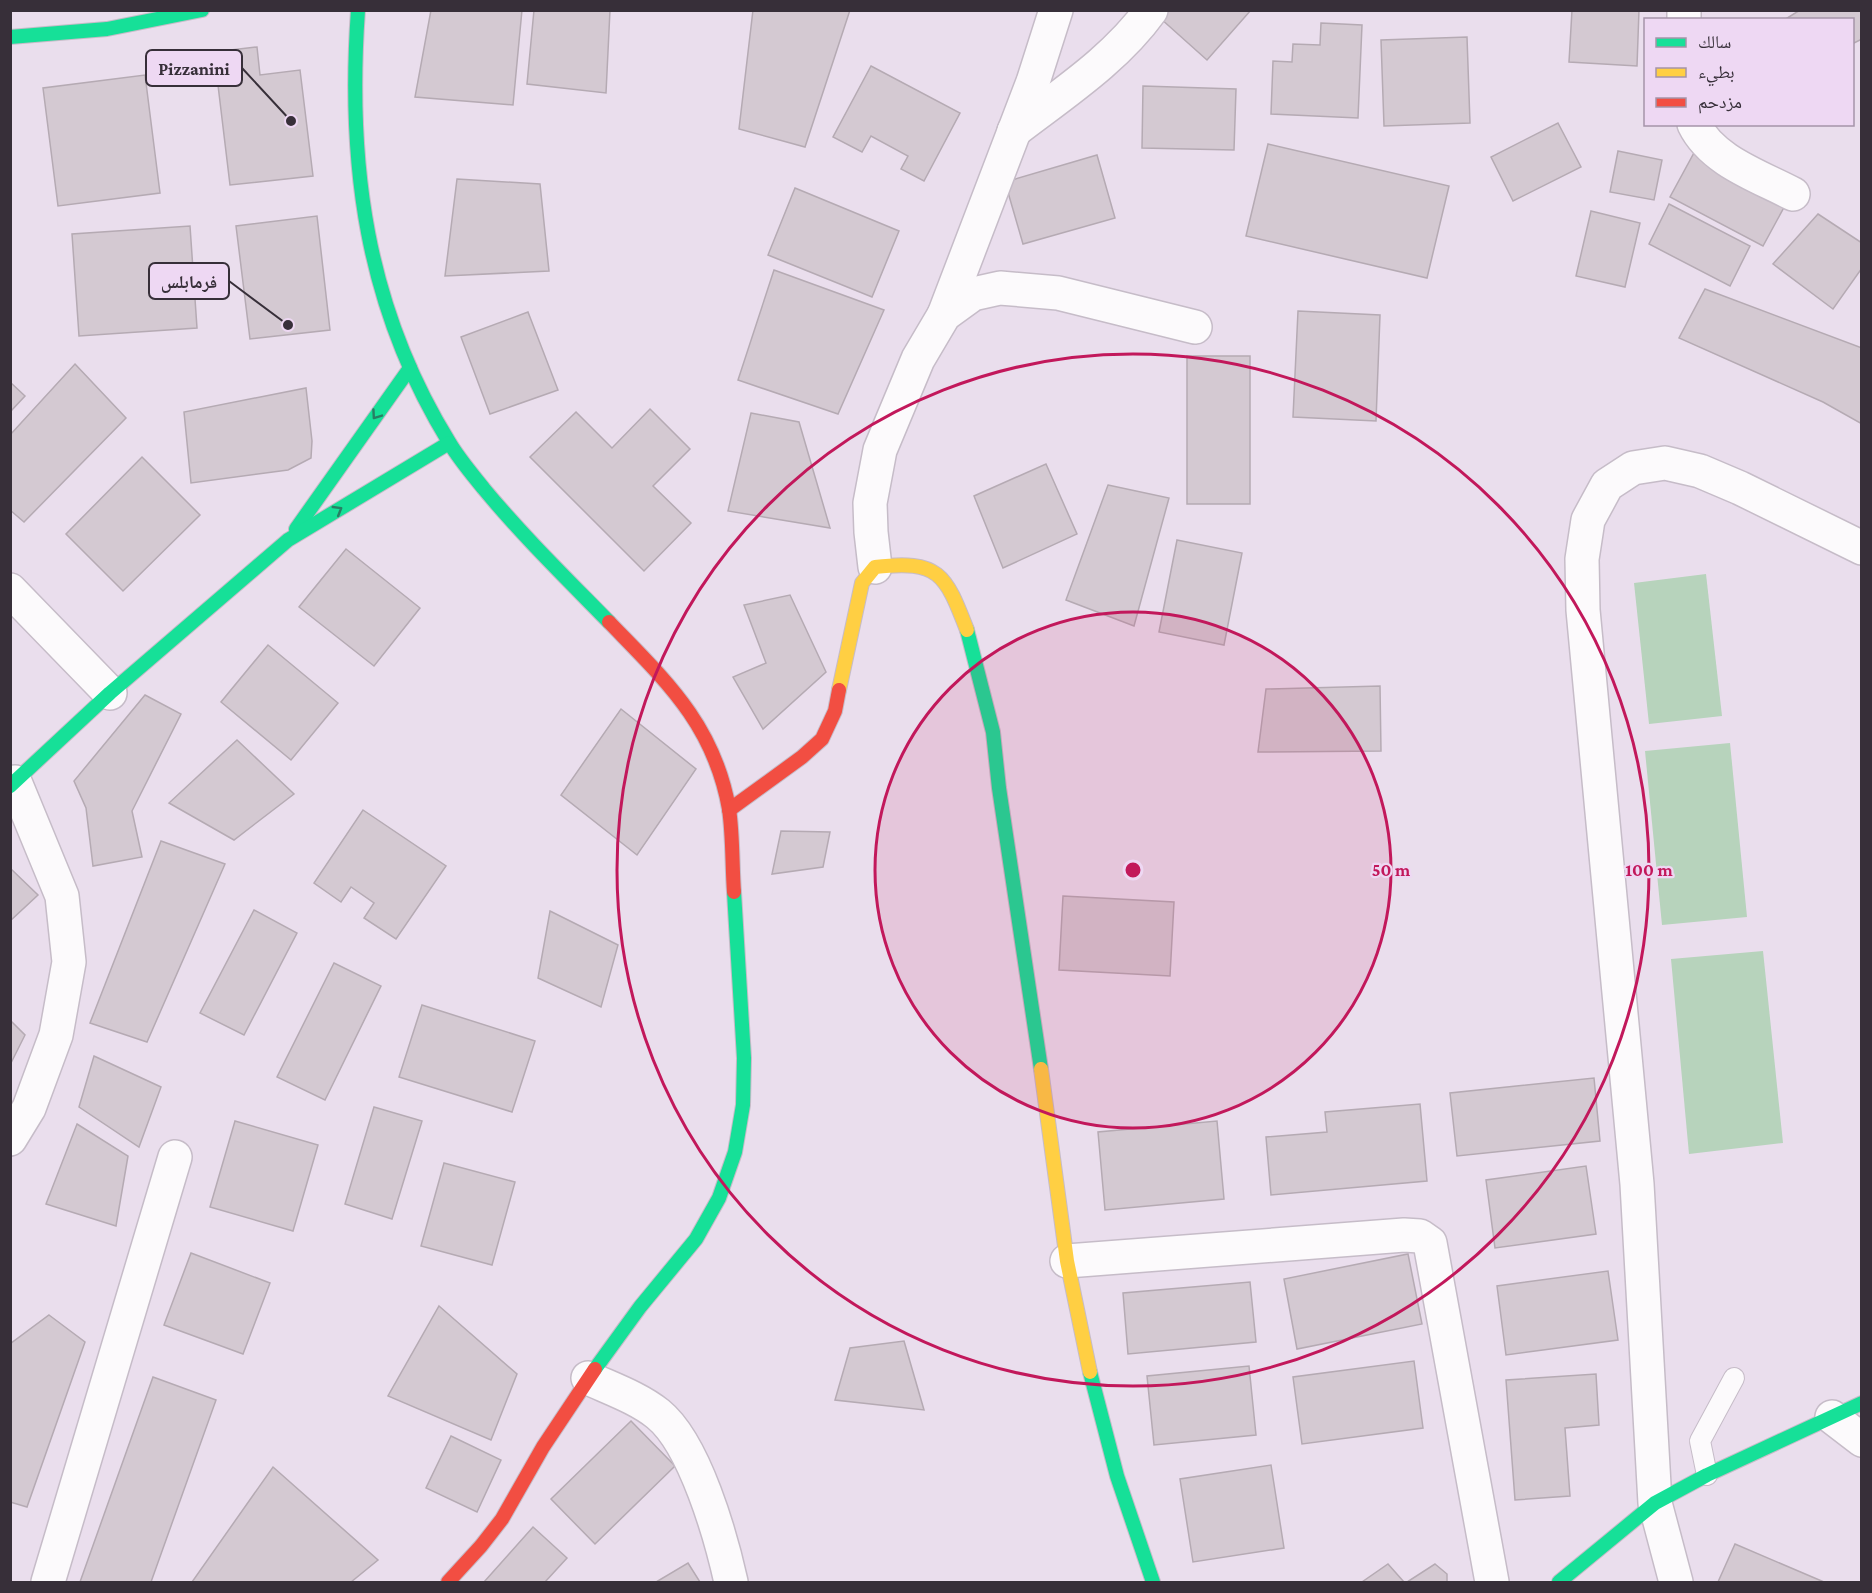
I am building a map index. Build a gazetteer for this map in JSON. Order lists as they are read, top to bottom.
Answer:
{
  "places": ["Pizzanini", "فرمابلس"],
  "legend": ["سالك", "بطيء", "مزدحم"],
  "rings": ["50 m", "100 m"]
}
